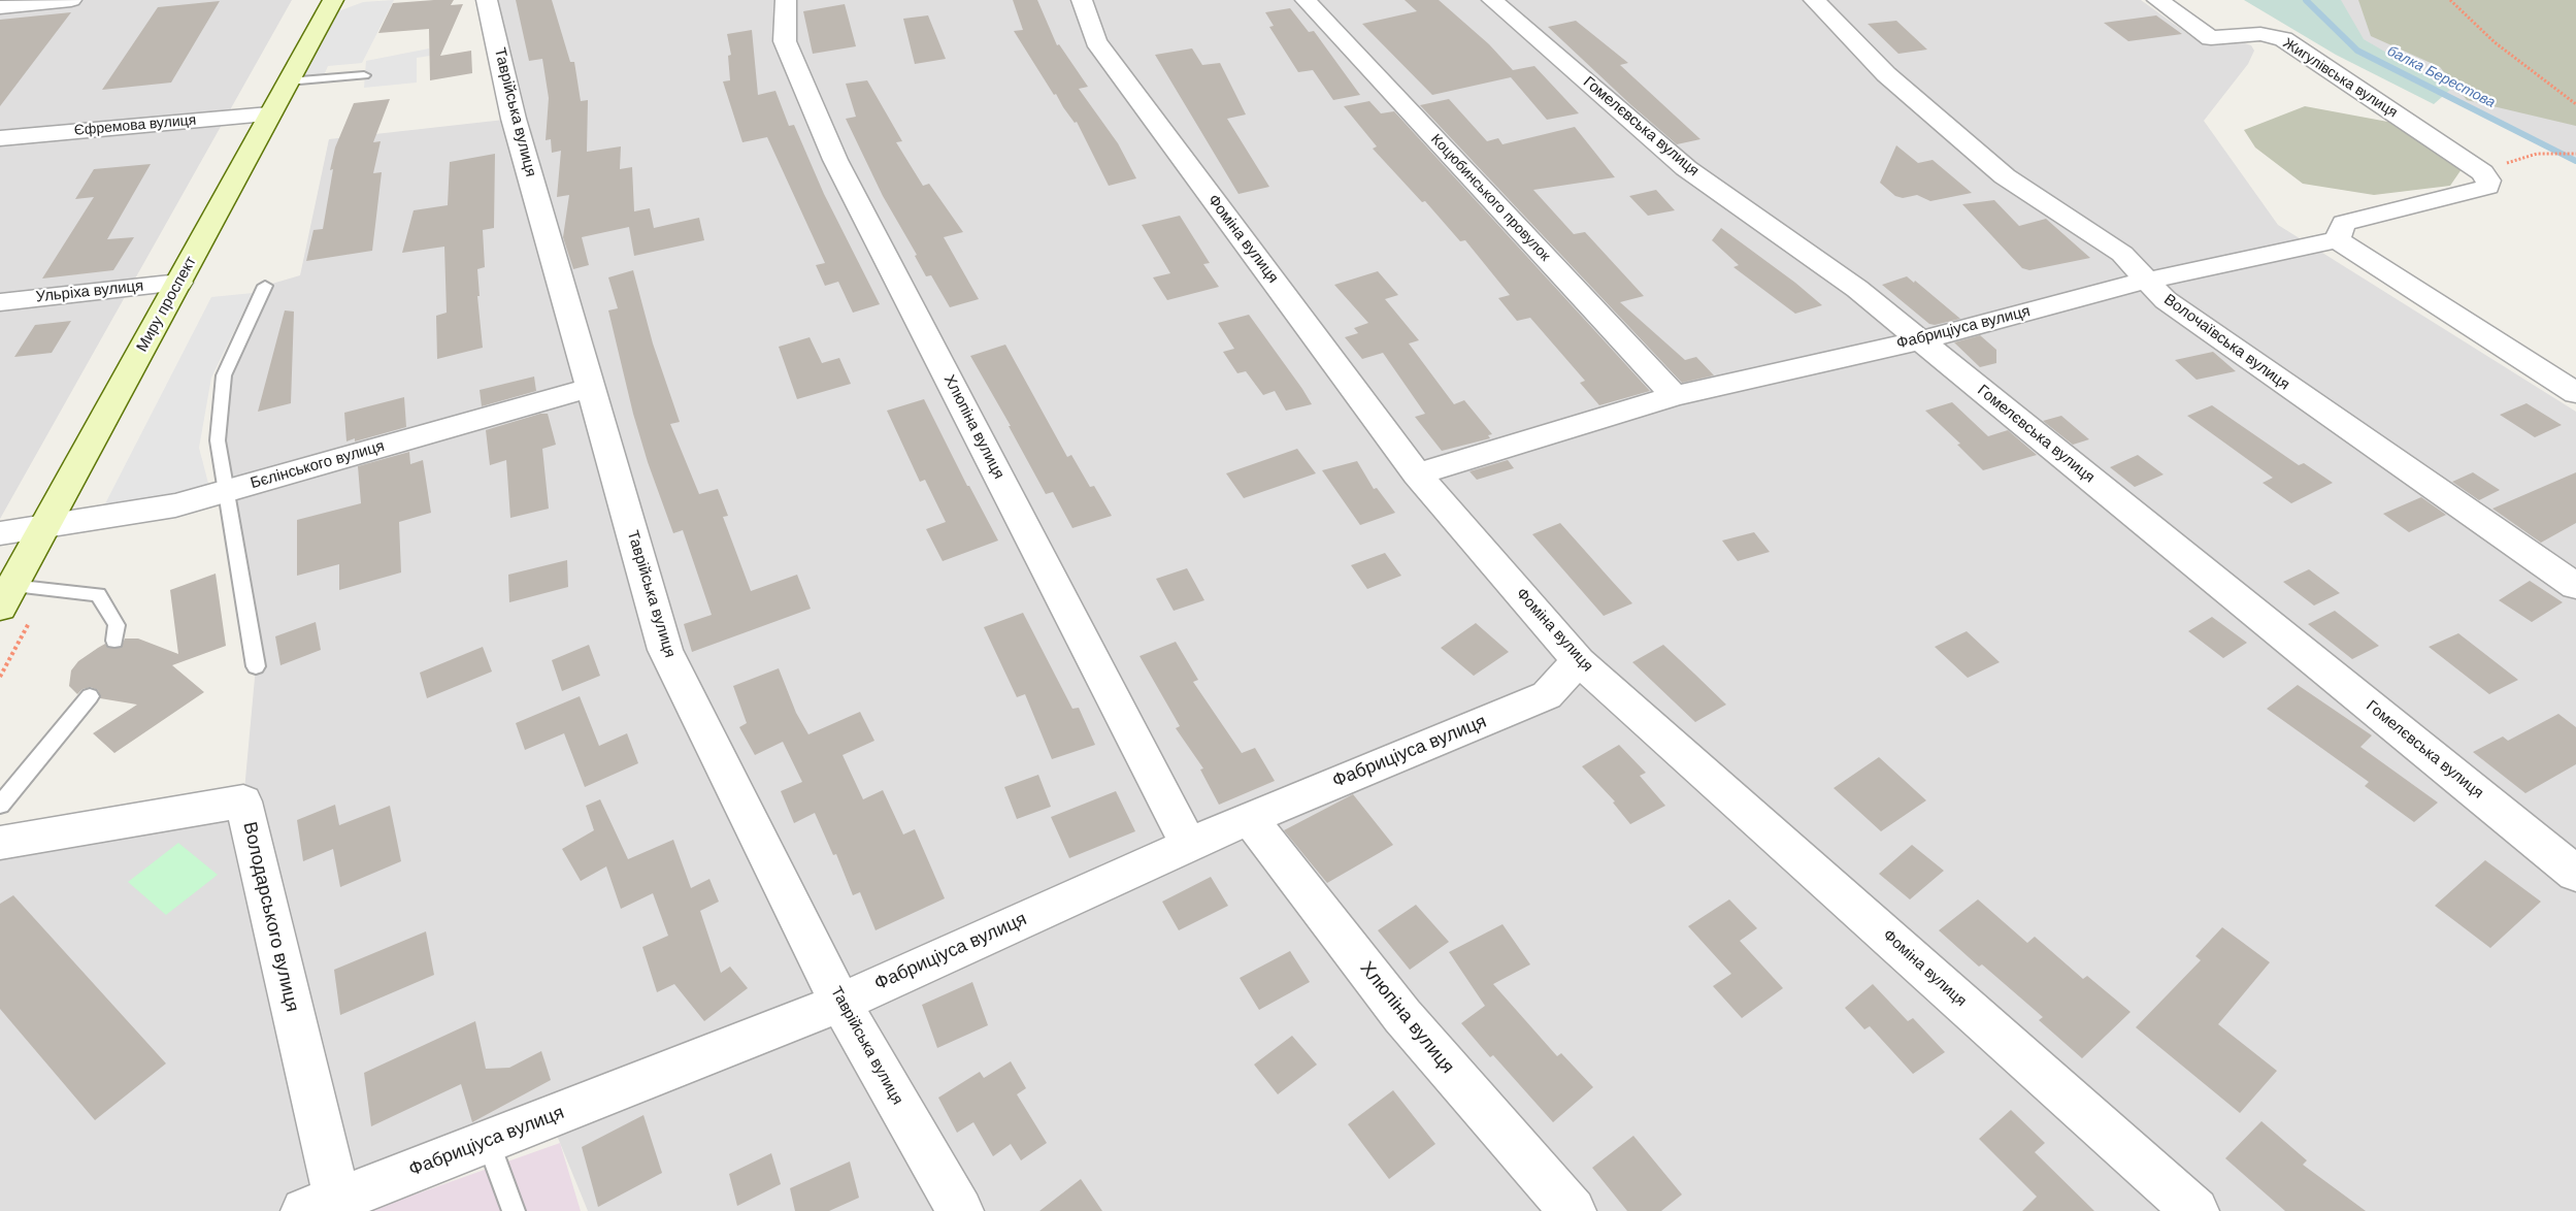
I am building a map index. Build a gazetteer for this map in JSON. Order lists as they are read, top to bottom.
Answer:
{
  "streets": {
    "main road": ["Миру проспект"],
    "street": [
      "Жигулівська вулиця",
      "Таврійська вулиця",
      "Єфремова вулиця",
      "Гомелєвська вулиця",
      "Коцюбинського провулок",
      "Фоміна вулиця",
      "Ульріха вулиця",
      "Фабриціуса вулиця",
      "Волочаївська вулиця",
      "Хлюпіна вулиця",
      "Бєлінського вулиця",
      "Володарського вулиця"
    ]
  },
  "crossings": [
    ["Таврійська вулиця", "Фабриціуса вулиця"],
    ["Таврійська вулиця", "Бєлінського вулиця"],
    ["Єфремова вулиця", "Миру проспект"],
    ["Гомелєвська вулиця", "Фабриціуса вулиця"],
    ["Коцюбинського провулок", "Фабриціуса вулиця"],
    ["Фоміна вулиця", "Фабриціуса вулиця"],
    ["Ульріха вулиця", "Миру проспект"],
    ["Миру проспект", "Бєлінського вулиця"],
    ["Фабриціуса вулиця", "Волочаївська вулиця"],
    ["Фабриціуса вулиця", "Хлюпіна вулиця"],
    ["Фабриціуса вулиця", "Володарського вулиця"]
  ],
  "water": ["балка Берестова"]
}
